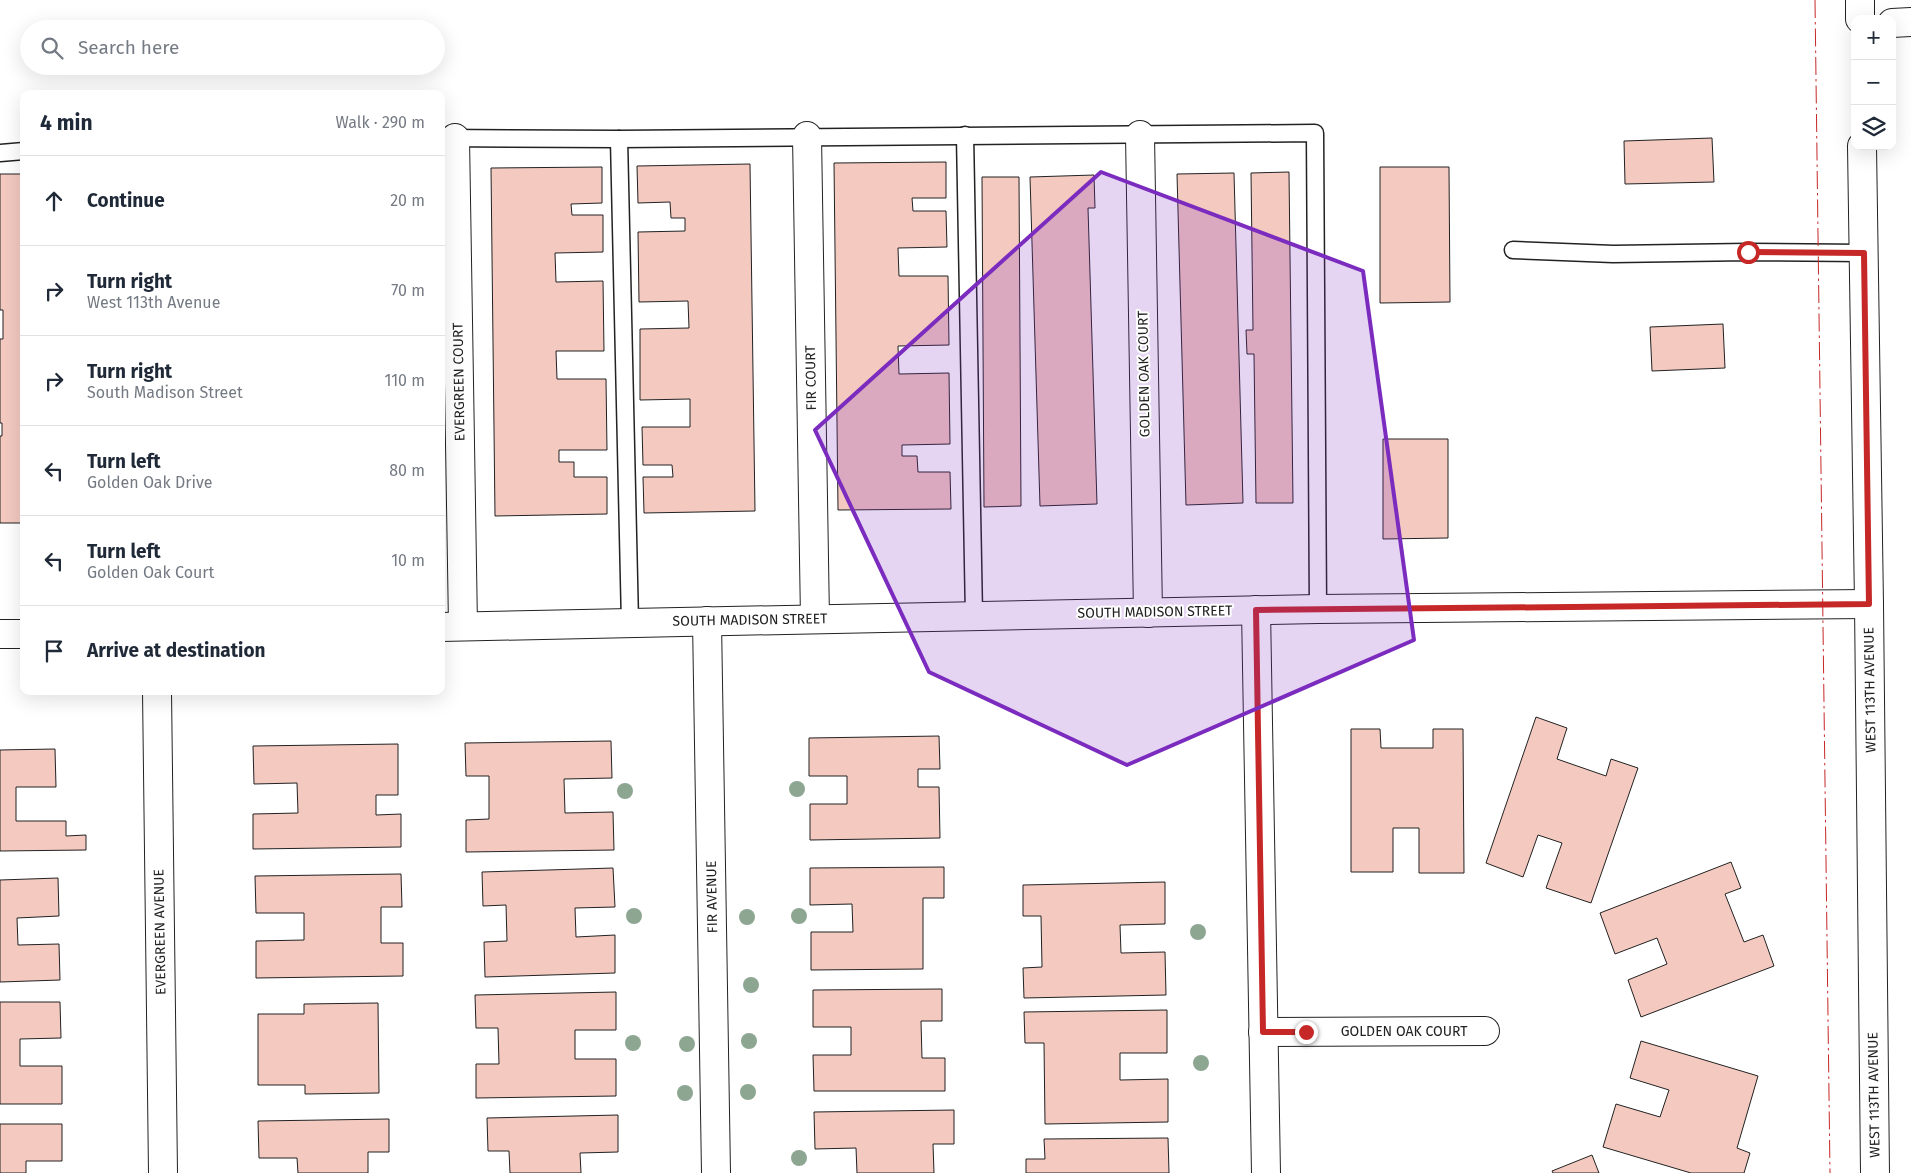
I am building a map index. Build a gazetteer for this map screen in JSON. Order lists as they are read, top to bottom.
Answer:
{
  "streets": {
    "street": [
      "GOLDEN OAK COURT",
      "FIR COURT",
      "EVERGREEN COURT",
      "SOUTH MADISON STREET",
      "WEST 113TH AVENUE",
      "FIR AVENUE",
      "EVERGREEN AVENUE"
    ]
  },
  "crossings": [
    ["GOLDEN OAK COURT", "SOUTH MADISON STREET"],
    ["FIR COURT", "SOUTH MADISON STREET"],
    ["EVERGREEN COURT", "SOUTH MADISON STREET"],
    ["SOUTH MADISON STREET", "WEST 113TH AVENUE"],
    ["SOUTH MADISON STREET", "FIR AVENUE"]
  ],
  "page": {
    "map_buttons": ["+", "−"],
    "search": "Search here",
    "heading": ["4 min", "Walk · 290 m"],
    "list": [
      ["Continue", "20 m"],
      ["Turn right", "West 113th Avenue", "70 m"],
      ["Turn right", "South Madison Street", "110 m"],
      ["Turn left", "Golden Oak Drive", "80 m"],
      ["Turn left", "Golden Oak Court", "10 m"],
      "Arrive at destination"
    ]
  }
}
